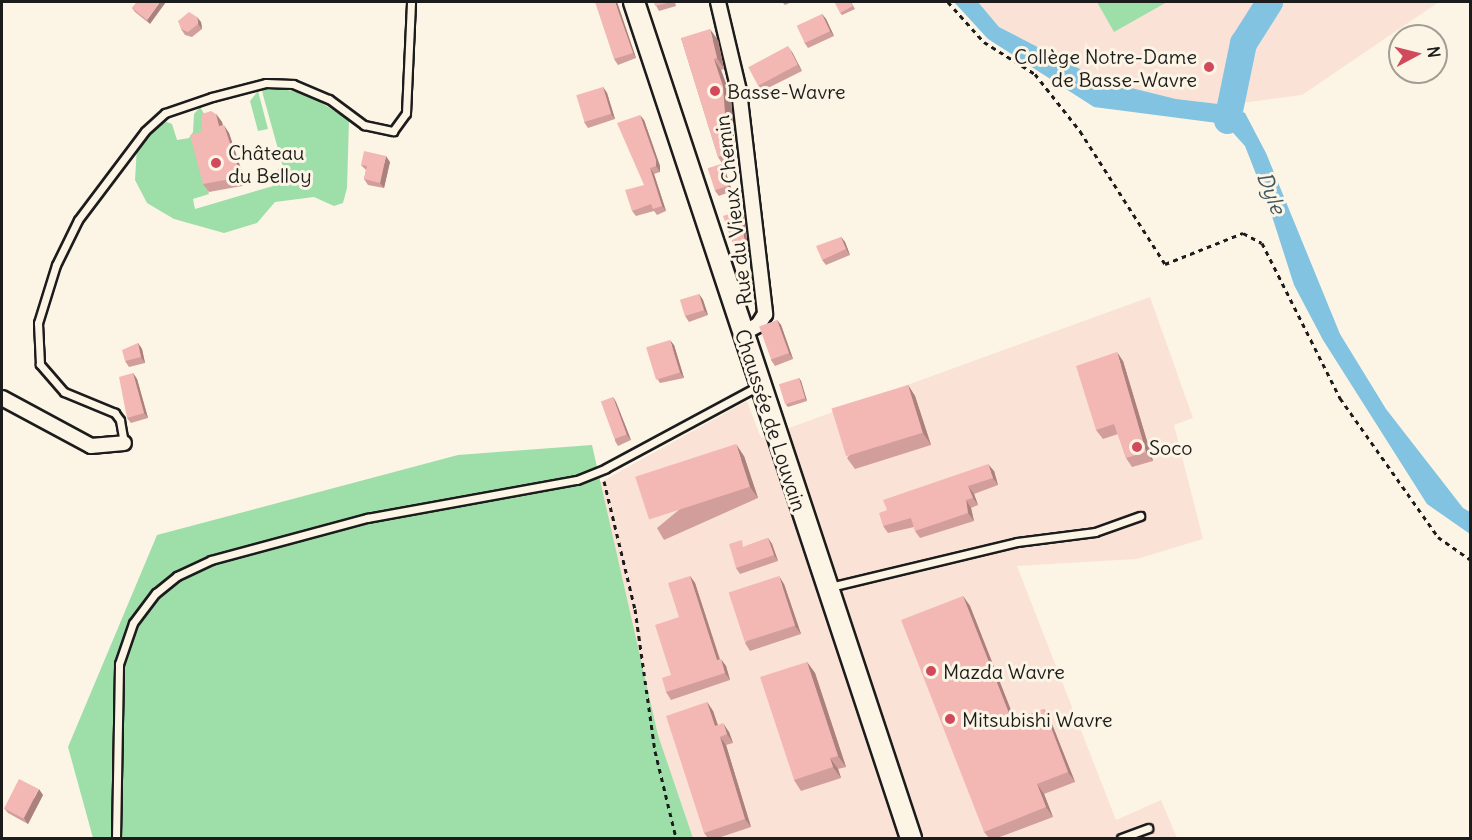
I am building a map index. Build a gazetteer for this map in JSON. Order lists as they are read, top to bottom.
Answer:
{
  "streets": {
    "main road": ["Chaussée de Louvain"],
    "street": ["Rue du Vieux Chemin"]
  },
  "crossings": [
    ["Rue du Vieux Chemin", "Chaussée de Louvain"]
  ],
  "water": ["Dyle"],
  "places": [
    "Collège Notre-Dame de Basse-Wavre",
    "Basse-Wavre",
    "Château du Belloy",
    "Soco",
    "Mazda Wavre",
    "Mitsubishi Wavre"
  ],
  "north": "right"
}
